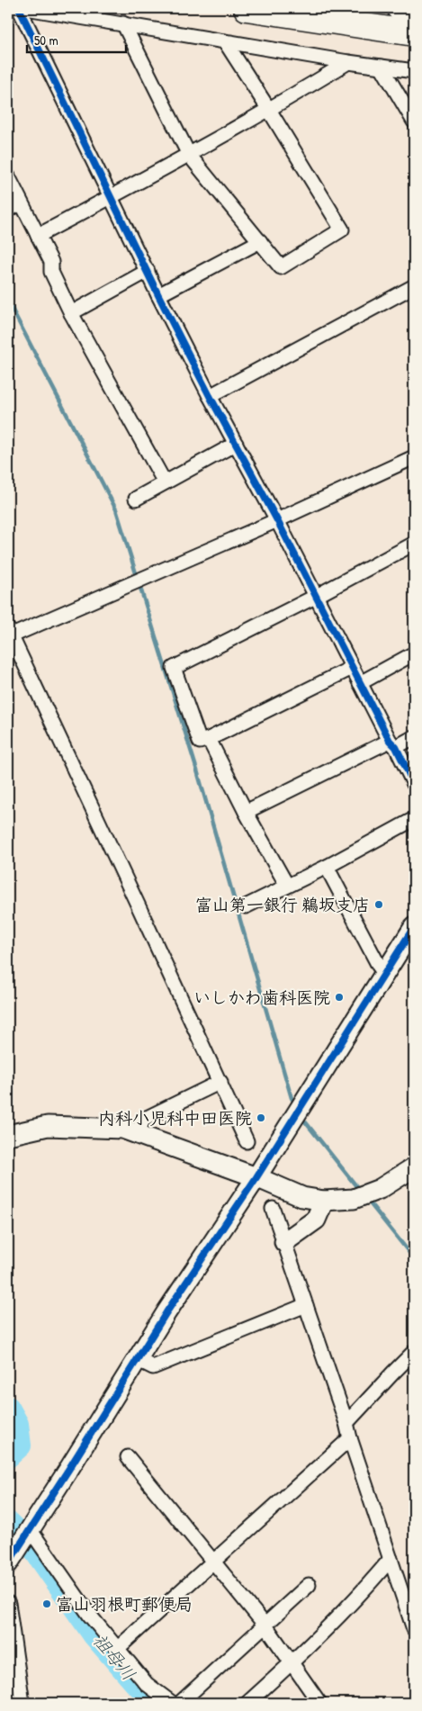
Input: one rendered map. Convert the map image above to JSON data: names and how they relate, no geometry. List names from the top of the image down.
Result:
{
  "water": ["祖母川"],
  "places": [
    "富山第一銀行 鵜坂支店",
    "いしかわ歯科医院",
    "内科小児科中田医院",
    "富山羽根町郵便局"
  ],
  "scale_bar": "50 m"
}
